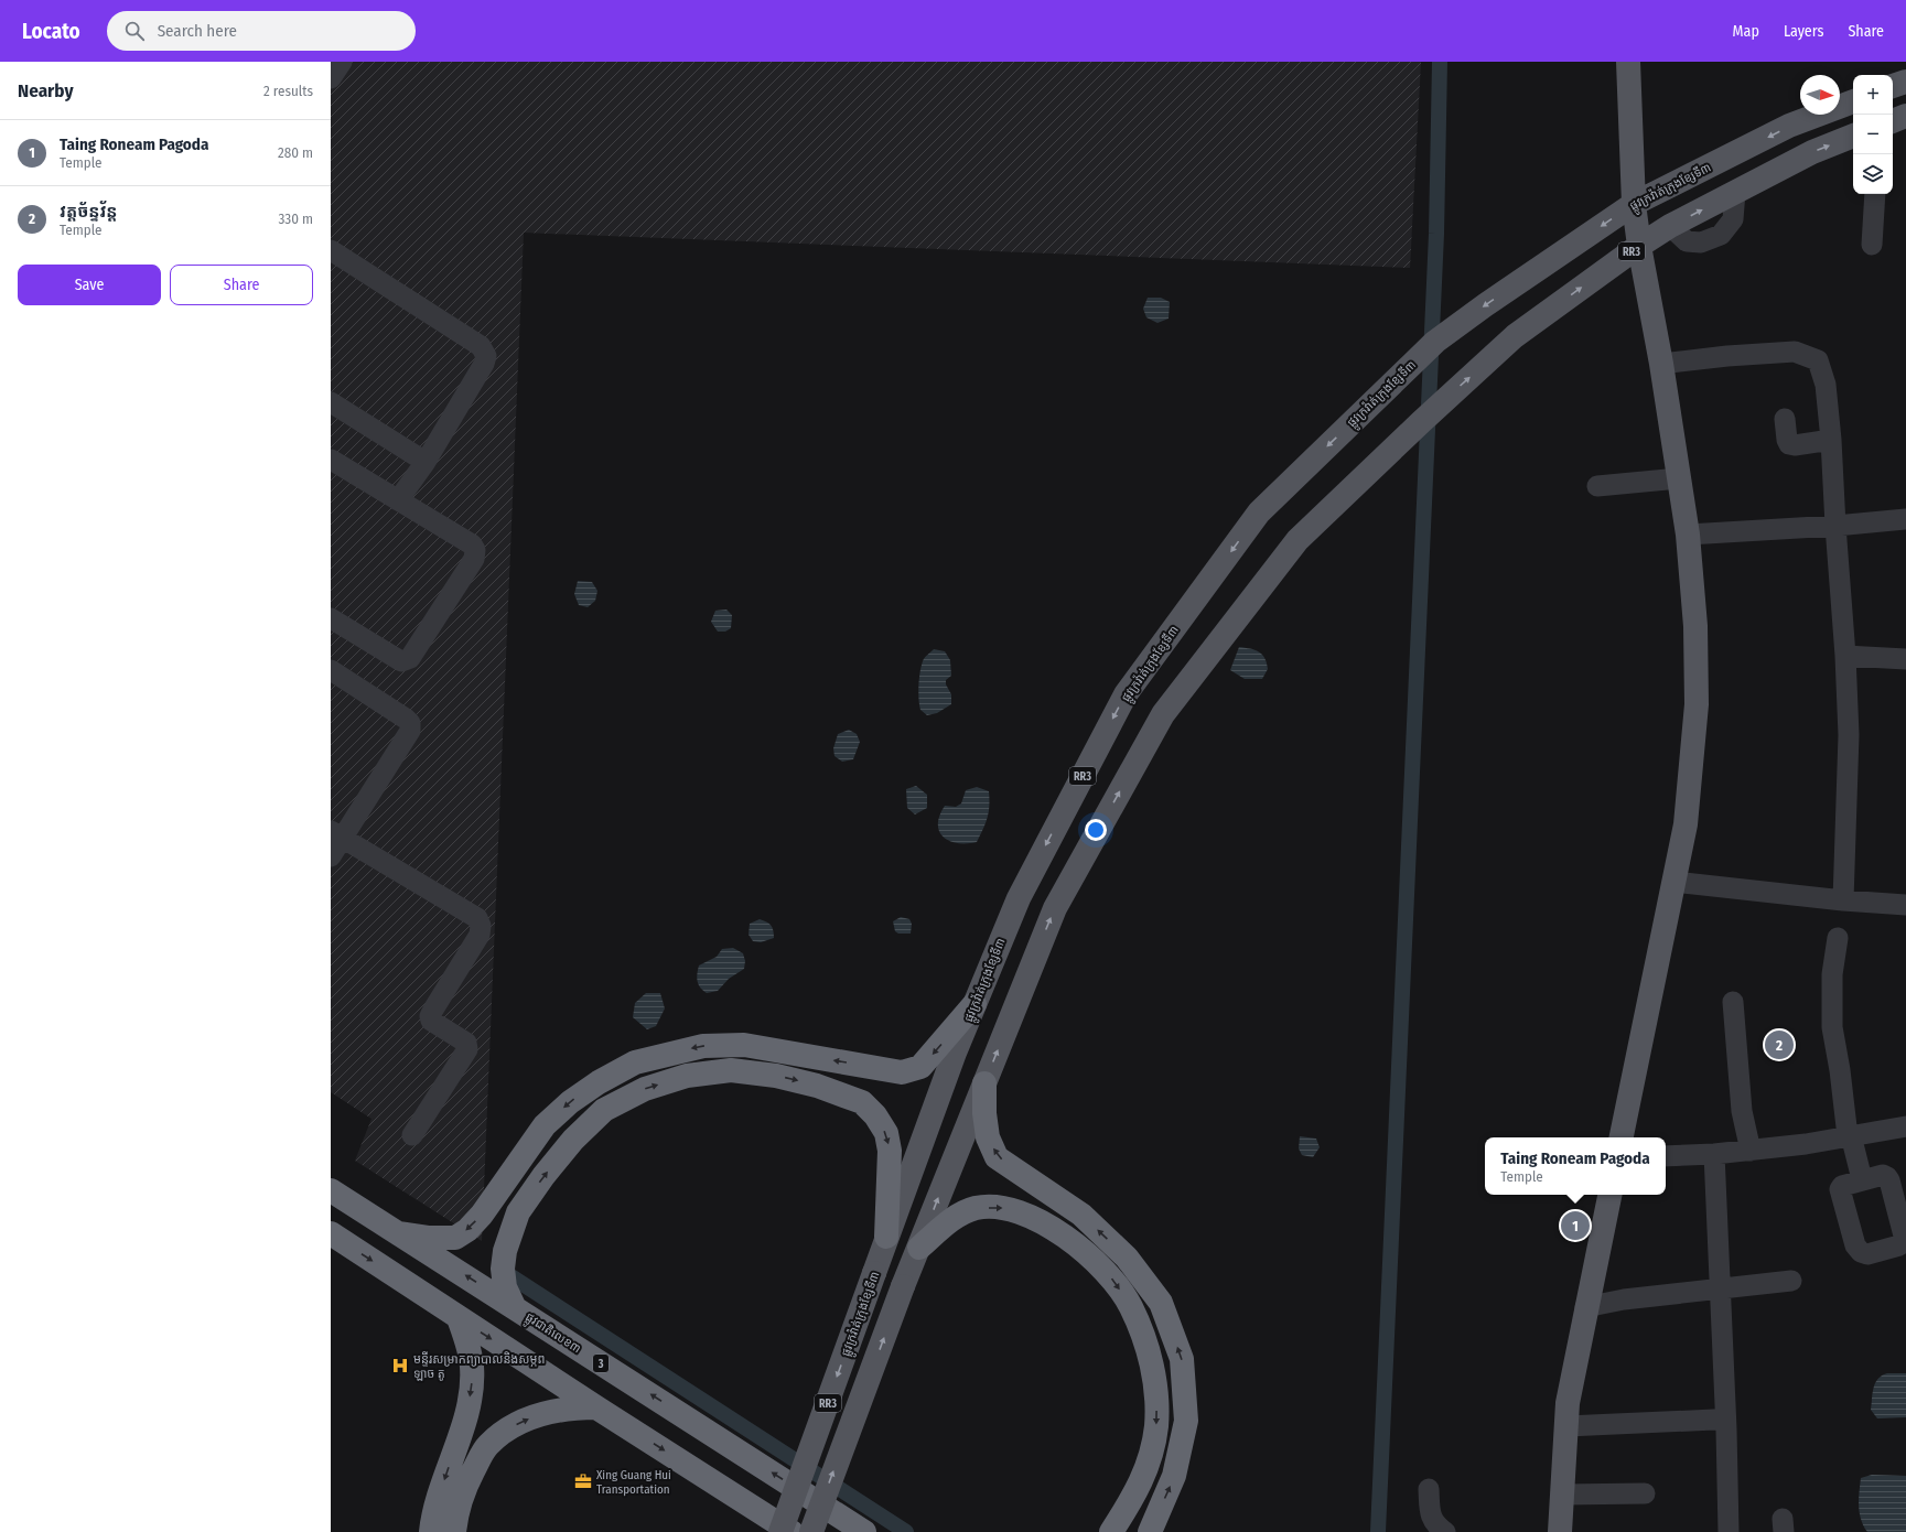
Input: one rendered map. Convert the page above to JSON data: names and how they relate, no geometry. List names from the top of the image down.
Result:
{
  "streets": {
    "highway": ["ផ្លូវជាតិលេខ៣", "3"],
    "main road": ["ផ្លូវក្រវ៉ាត់ក្រុងខ្សែទី៣", "RR3"]
  },
  "places": {
    "hospital": ["មន្ទីរសម្រាកព្យាបាលនិងសម្ភព ឡាច តូ"],
    "office": ["Xing Guang Hui Transportation"]
  },
  "north": "right",
  "page": {
    "header": "Locato",
    "search": "Search here",
    "nav": ["Map", "Layers", "Share"],
    "heading": ["Nearby", "2 results"],
    "map_buttons": ["+", "−"],
    "list": [
      {
        "mark": "1",
        "name": "Taing Roneam Pagoda",
        "note": "Temple",
        "value": "280 m"
      },
      {
        "mark": "2",
        "name": "វត្តច័ន្ទវ័ន្ត",
        "note": "Temple",
        "value": "330 m"
      }
    ],
    "buttons": ["Save", "Share"],
    "pins": ["2", "1"],
    "popup": ["Taing Roneam Pagoda", "Temple"]
  }
}
